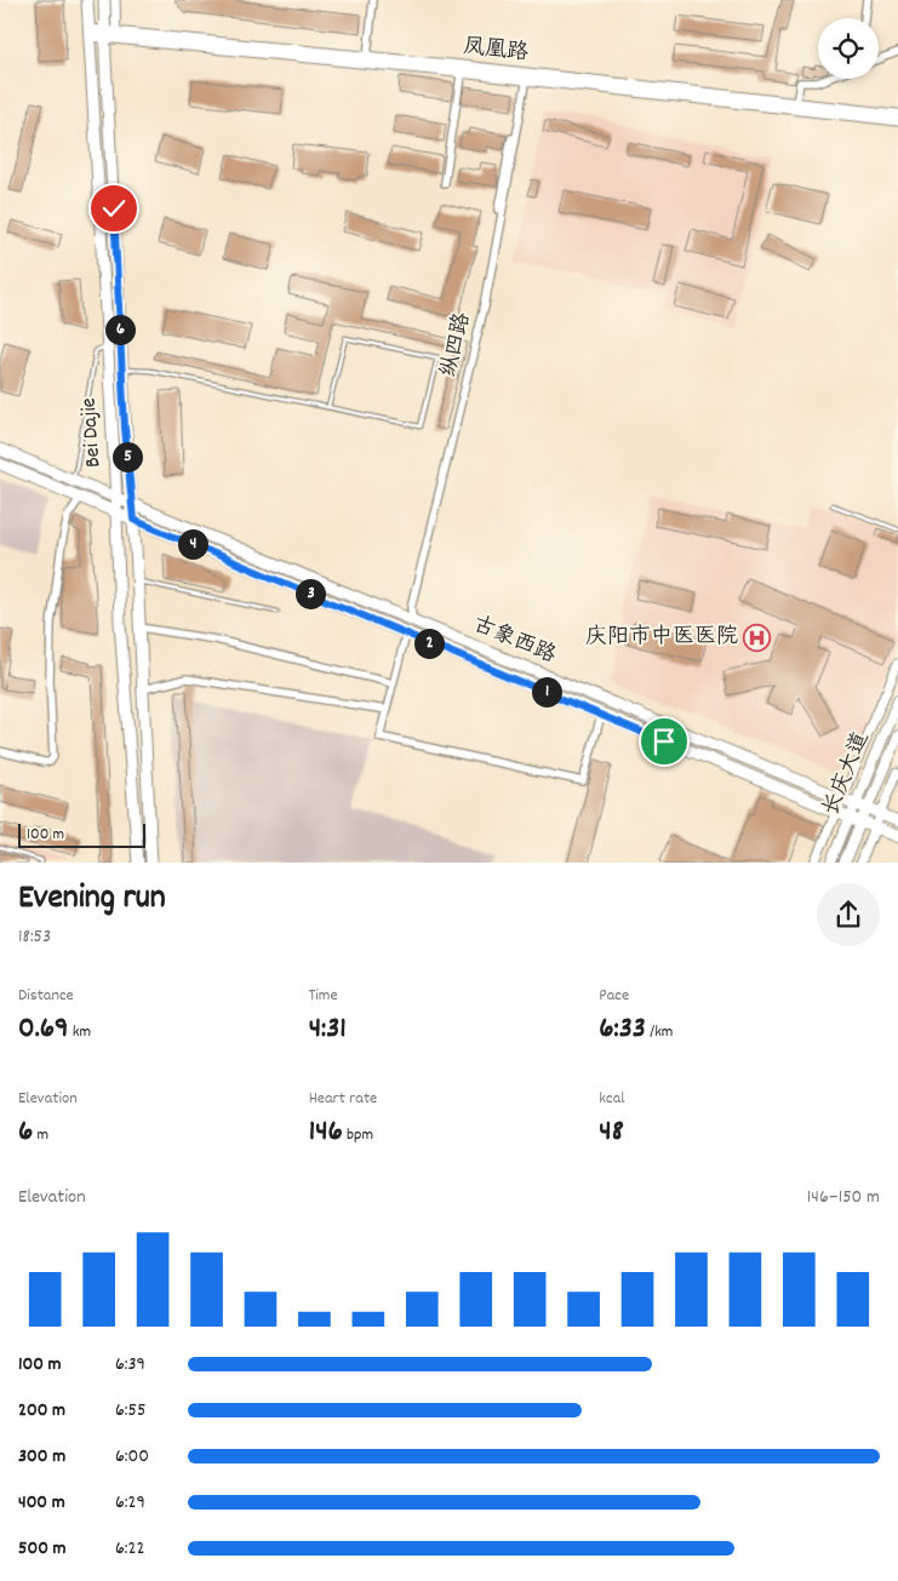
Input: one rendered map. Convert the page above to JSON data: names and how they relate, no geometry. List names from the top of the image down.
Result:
{
  "streets": {
    "main road": ["Bei Dajie", "古象西路", "长庆大道"],
    "street": ["凤凰路", "纵四路"]
  },
  "crossings": [
    ["凤凰路", "纵四路"],
    ["凤凰路", "Bei Dajie"],
    ["纵四路", "古象西路"],
    ["Bei Dajie", "古象西路"],
    ["古象西路", "长庆大道"]
  ],
  "places": {
    "hospital": ["庆阳市中医医院"]
  },
  "scale_bar": "100 m",
  "page": {
    "pins": [
      "6",
      "5",
      "4",
      "3",
      "2",
      "1"
    ],
    "scale": "100 m",
    "heading": ["Evening run", "18:53"],
    "stats": [
      ["Distance", "0.69 km"],
      ["Time", "4:31"],
      ["Pace", "6:33 /km"],
      ["Elevation", "6 m"],
      ["Heart rate", "146 bpm"],
      ["kcal", "48"]
    ],
    "chart": ["Elevation", "146–150 m"],
    "list": [
      {
        "name": "100 m",
        "note": "6:39"
      },
      {
        "name": "200 m",
        "note": "6:55"
      },
      {
        "name": "300 m",
        "note": "6:00"
      },
      {
        "name": "400 m",
        "note": "6:29"
      },
      {
        "name": "500 m",
        "note": "6:22"
      }
    ]
  }
}
